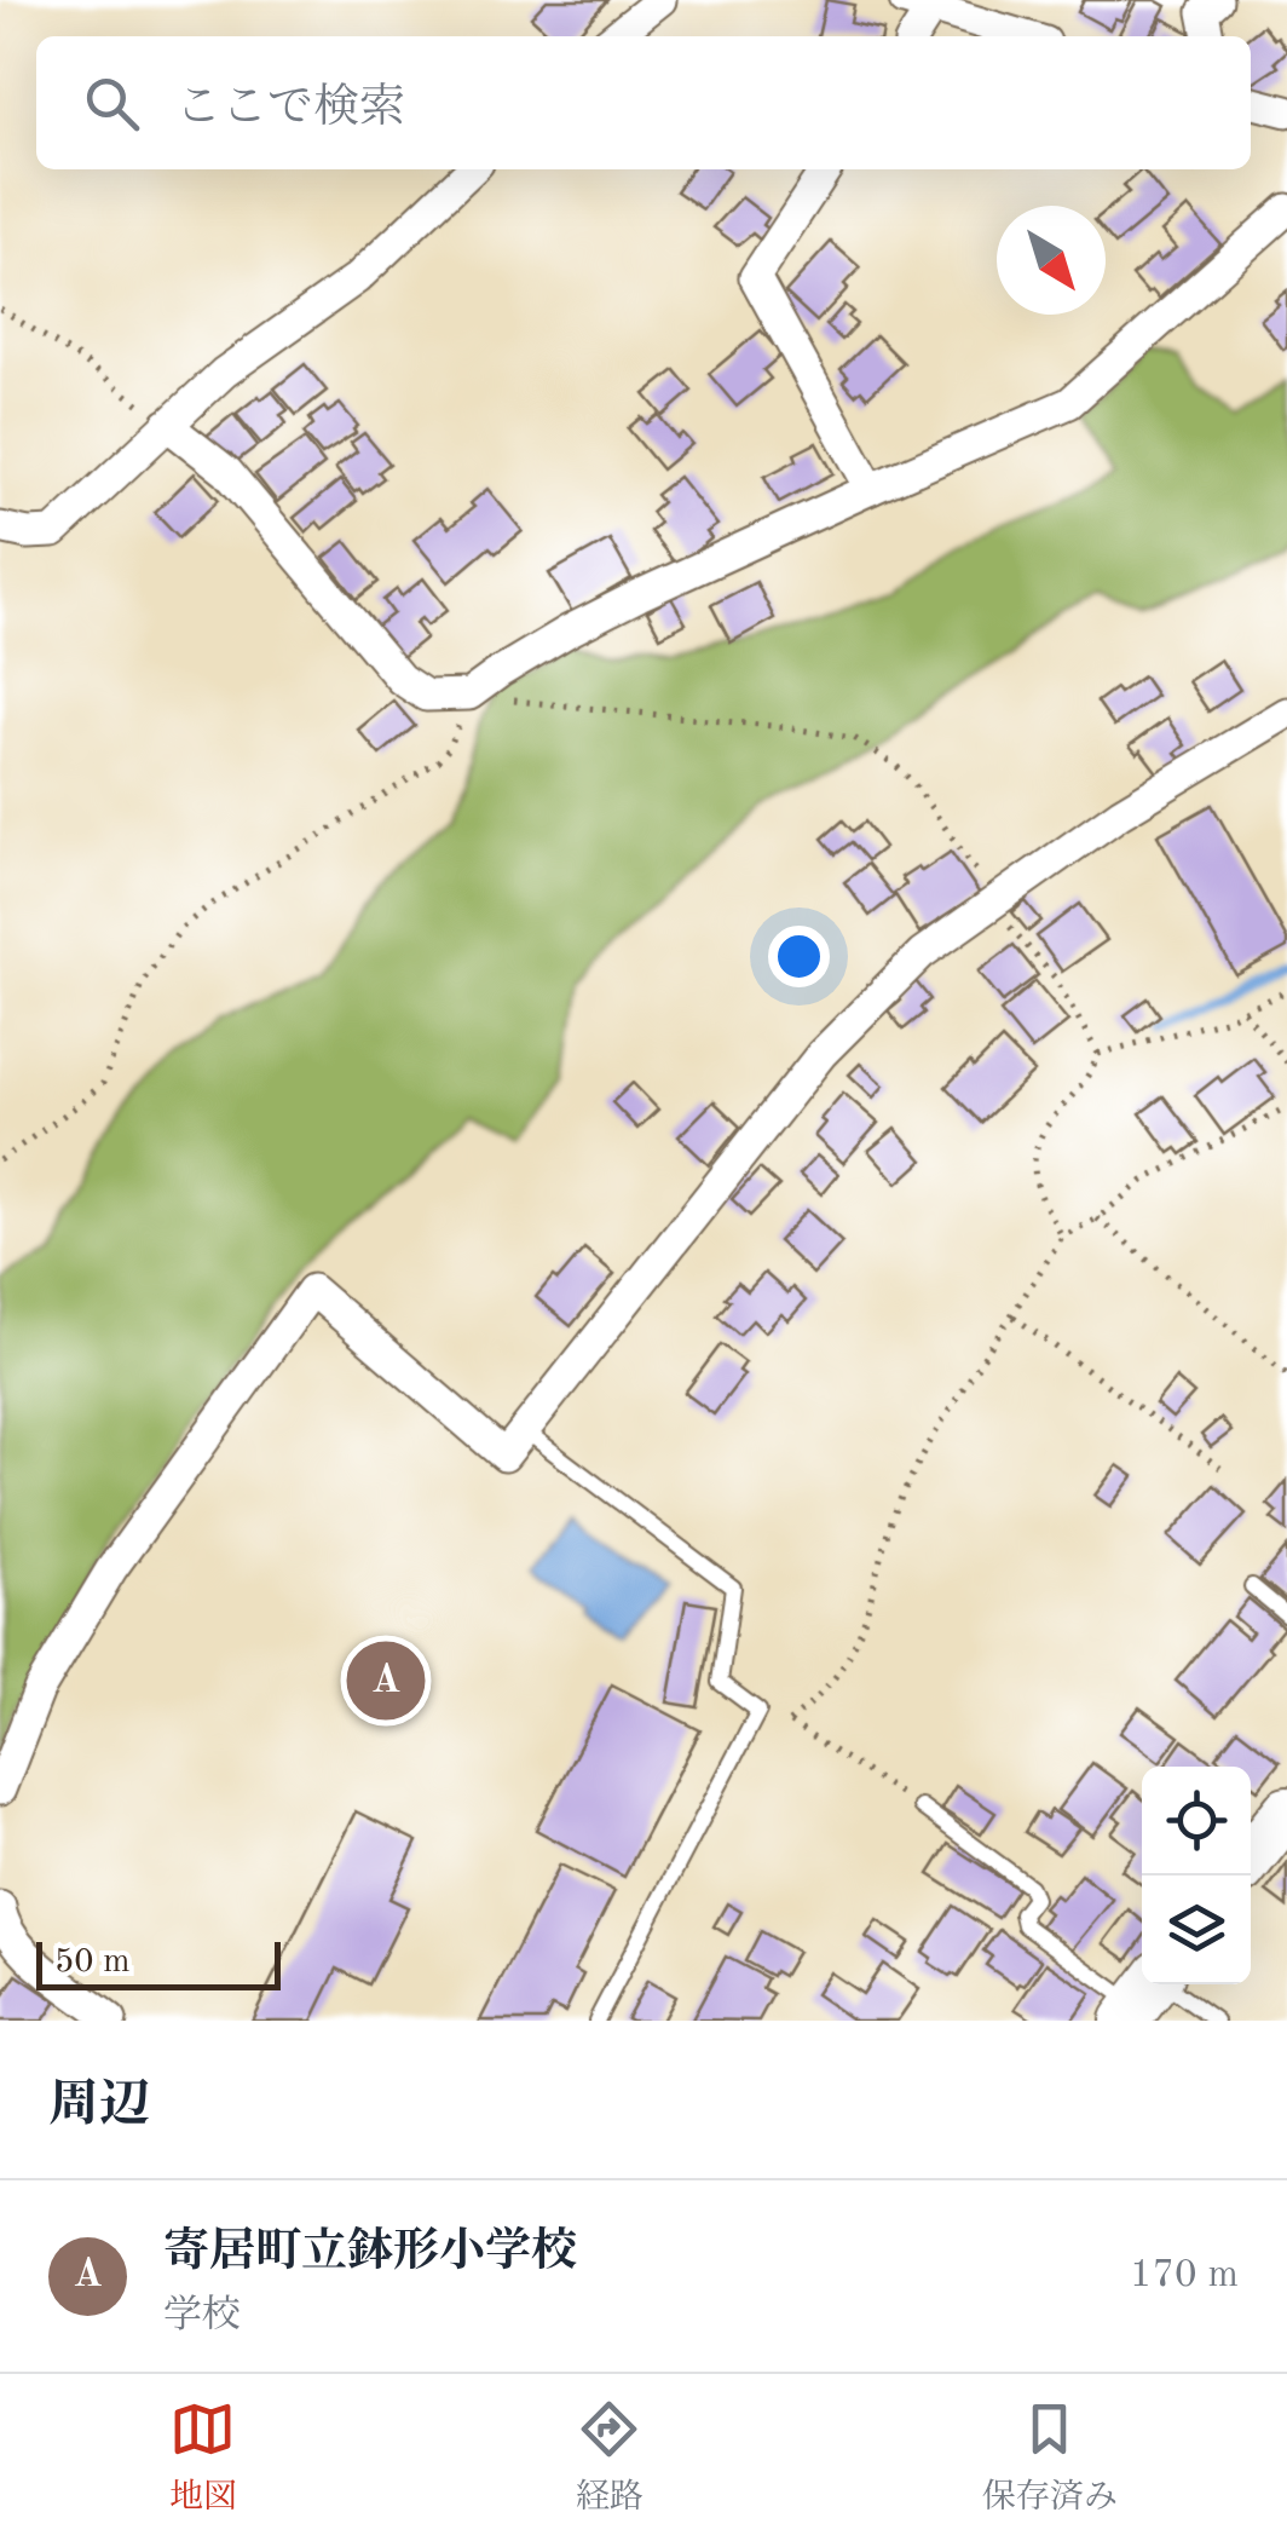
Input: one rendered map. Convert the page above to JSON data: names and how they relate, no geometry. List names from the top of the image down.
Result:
{
  "scale_bar": "50 m",
  "north": "bottom right",
  "page": {
    "search": "ここで検索",
    "pins": "A",
    "scale": "50 m",
    "heading": "周辺",
    "list": [
      {
        "mark": "A",
        "name": "寄居町立鉢形小学校",
        "note": "学校",
        "value": "170 m"
      }
    ],
    "nav": ["地図", "経路", "保存済み"]
  }
}
